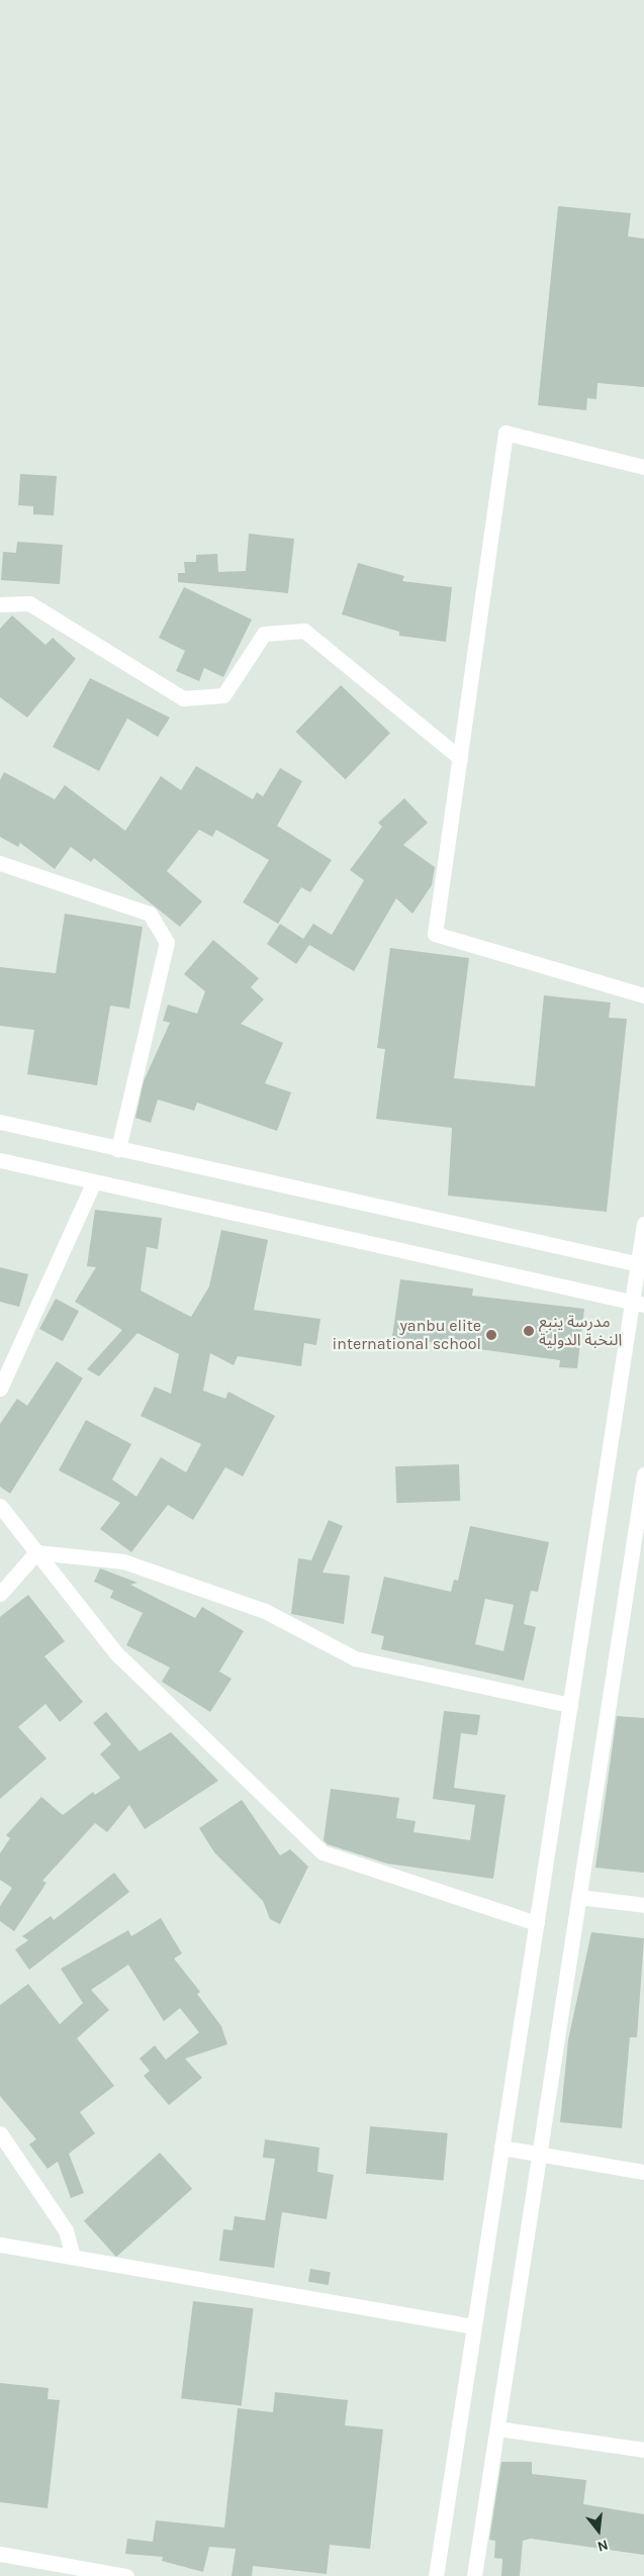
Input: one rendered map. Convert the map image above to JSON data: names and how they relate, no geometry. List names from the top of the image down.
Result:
{
  "places": ["مدرسة ينبع النخبة الدولية", "yanbu elite international school"],
  "north": "bottom"
}
